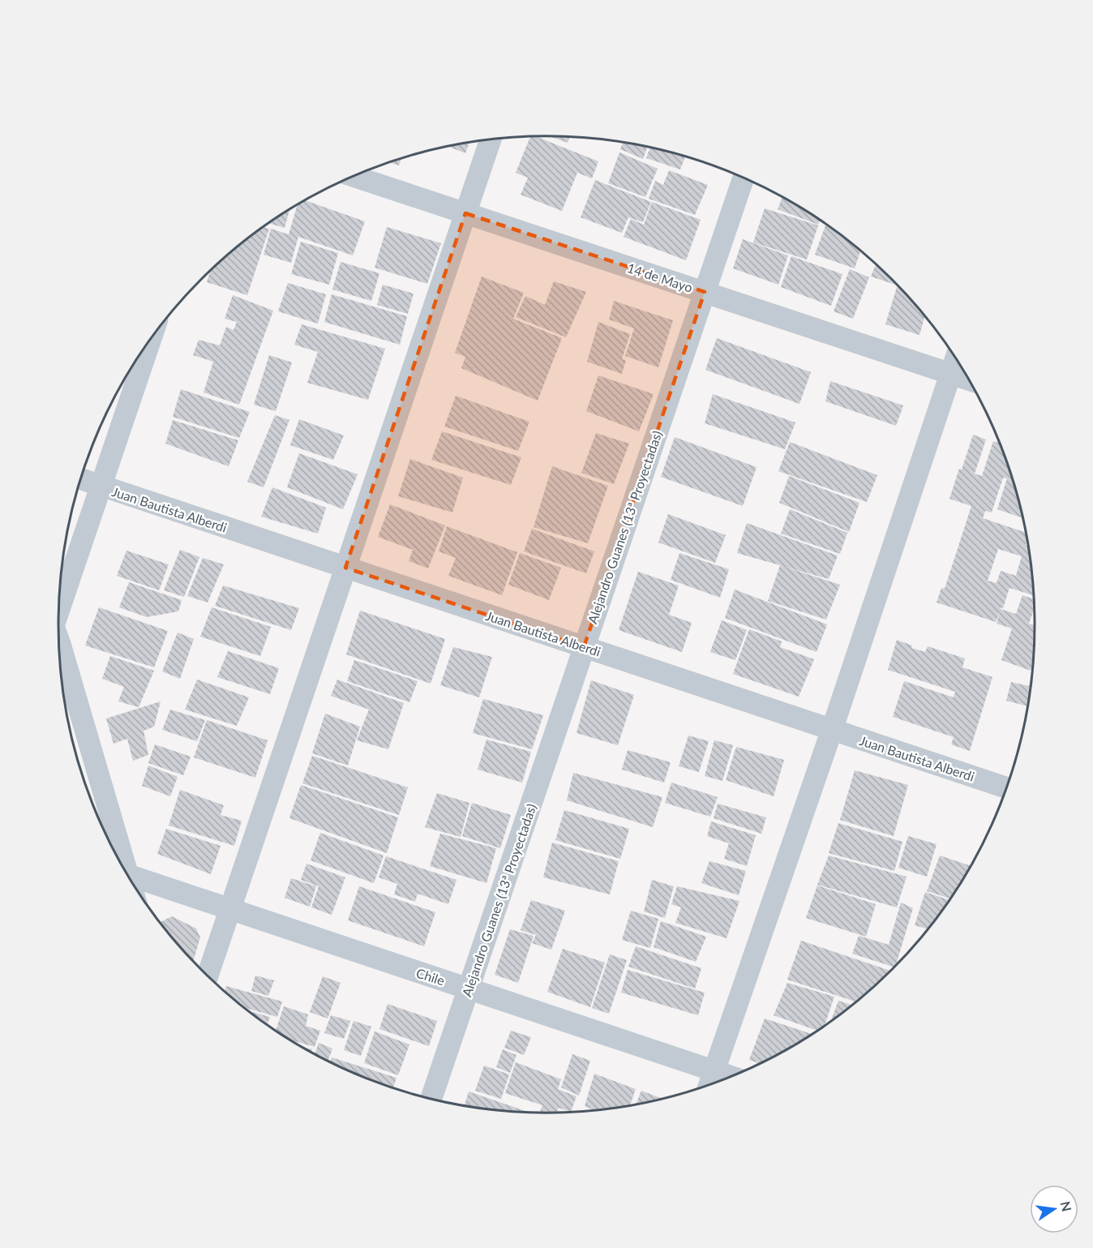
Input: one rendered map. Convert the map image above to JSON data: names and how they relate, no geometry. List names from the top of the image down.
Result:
{
  "streets": {
    "street": [
      "14 de Mayo",
      "Juan Bautista Alberdi",
      "Alejandro Guanes (13ª Proyectadas)",
      "Chile"
    ]
  },
  "crossings": [
    ["14 de Mayo", "Alejandro Guanes (13ª Proyectadas)"],
    ["Juan Bautista Alberdi", "Alejandro Guanes (13ª Proyectadas)"],
    ["Alejandro Guanes (13ª Proyectadas)", "Chile"]
  ],
  "north": "right"
}
